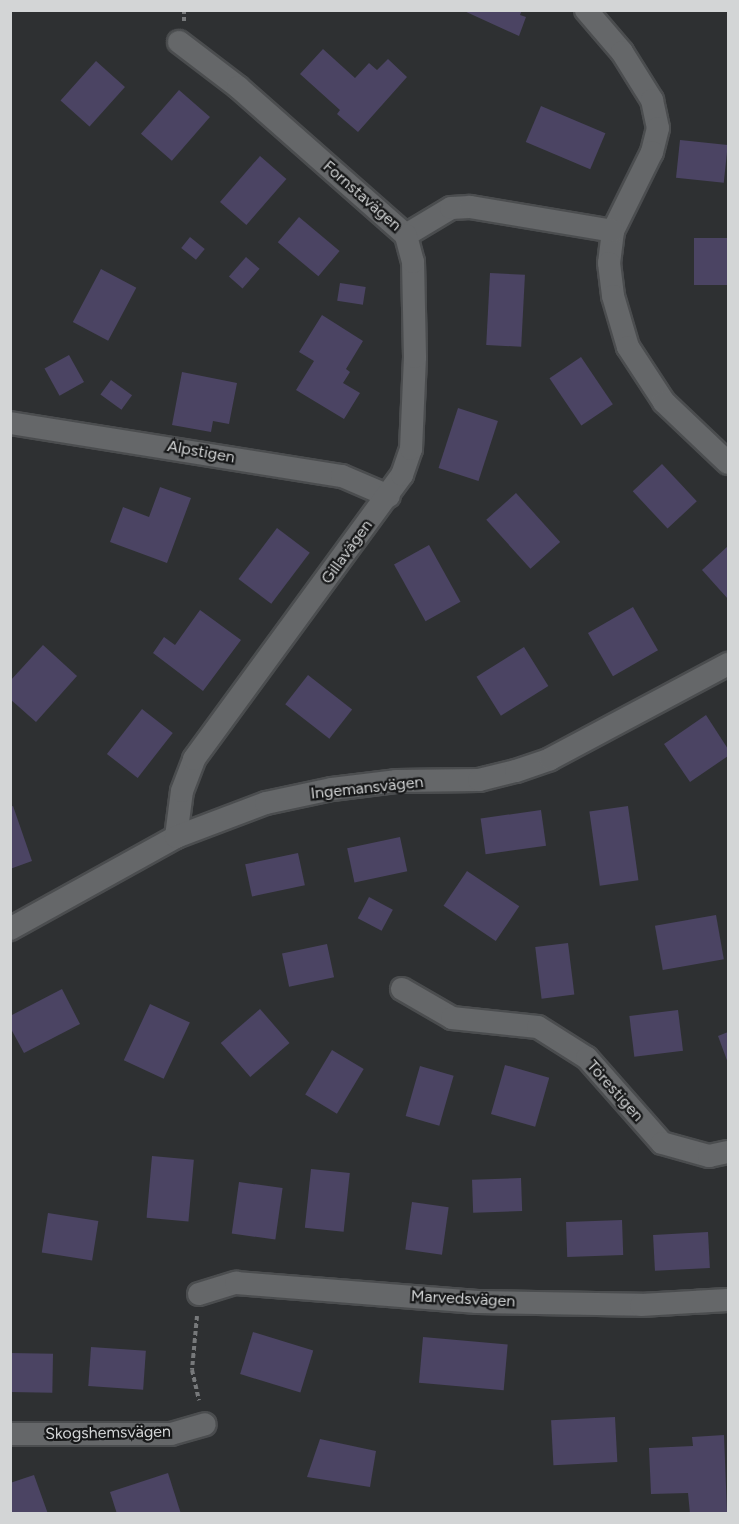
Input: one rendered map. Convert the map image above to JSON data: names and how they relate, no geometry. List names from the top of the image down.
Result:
{
  "streets": {
    "street": [
      "Fornstavägen",
      "Alpstigen",
      "Gillavägen",
      "Ingemansvägen",
      "Törestigen",
      "Marvedsvägen",
      "Skogshemsvägen"
    ]
  },
  "crossings": [
    ["Fornstavägen", "Gillavägen"],
    ["Alpstigen", "Gillavägen"],
    ["Gillavägen", "Ingemansvägen"]
  ]
}
